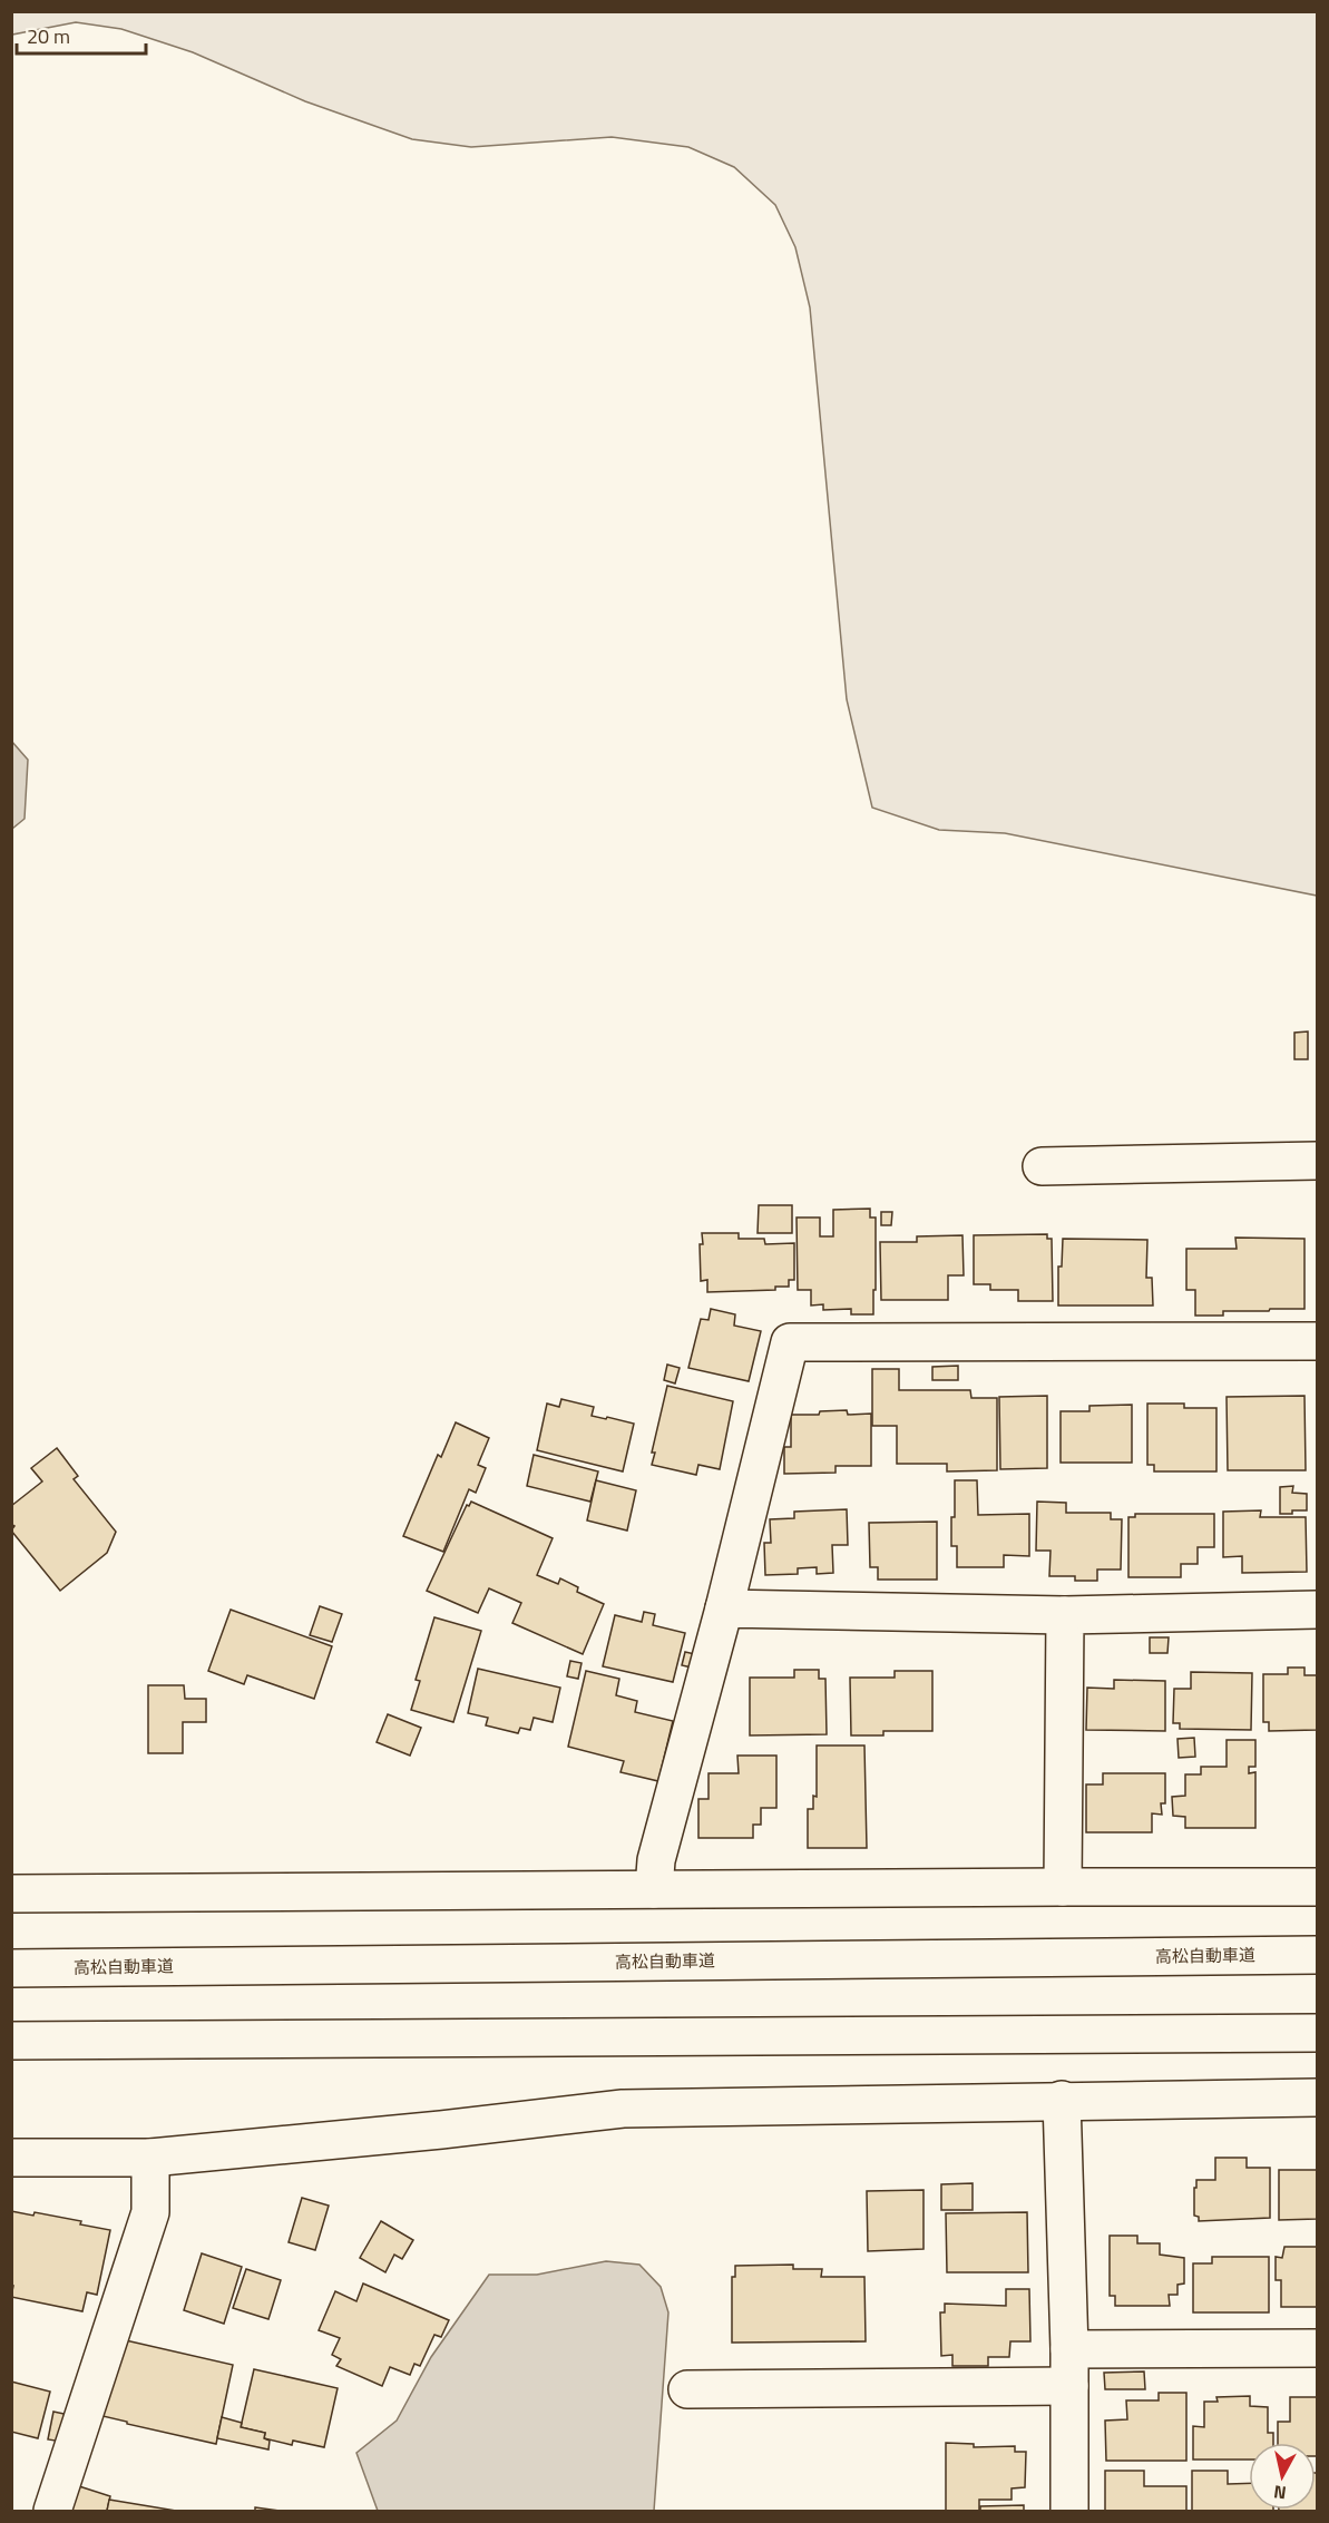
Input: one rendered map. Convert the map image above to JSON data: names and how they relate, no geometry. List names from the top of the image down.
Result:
{
  "streets": {
    "main road": ["高松自動車道"]
  },
  "scale_bar": "20 m",
  "north": "bottom"
}
